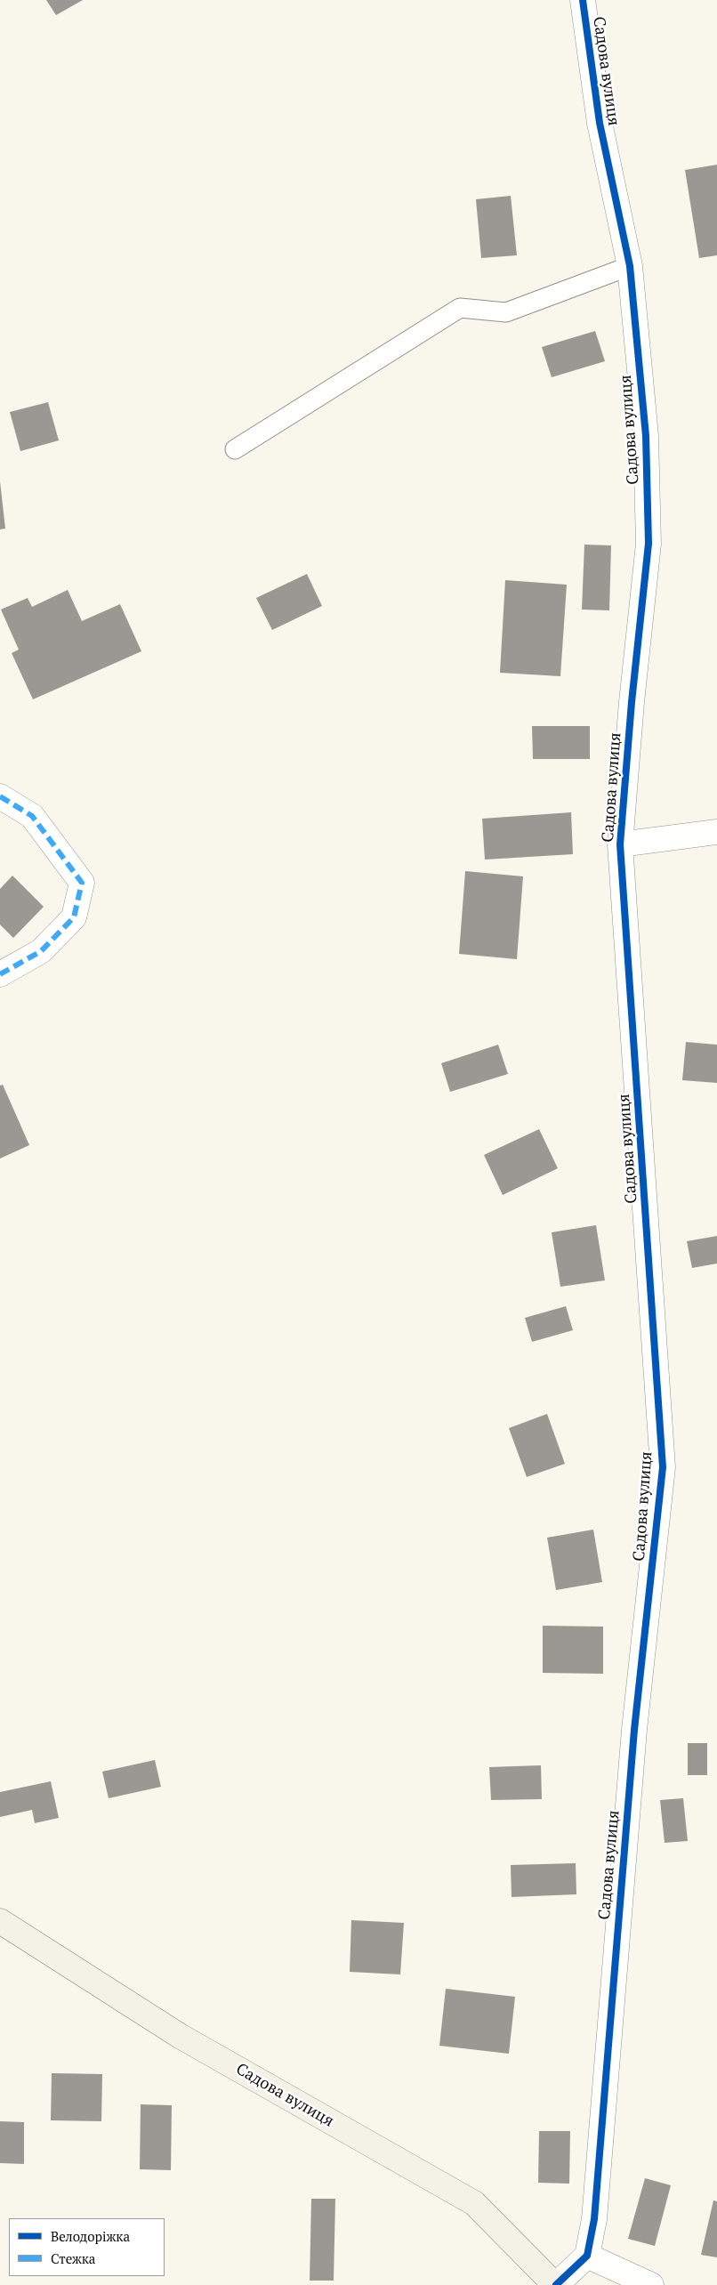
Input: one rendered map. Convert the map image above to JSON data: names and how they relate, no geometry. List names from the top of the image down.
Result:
{
  "streets": {
    "street": ["Садова вулиця"]
  },
  "legend": ["Велодоріжка", "Стежка"]
}
